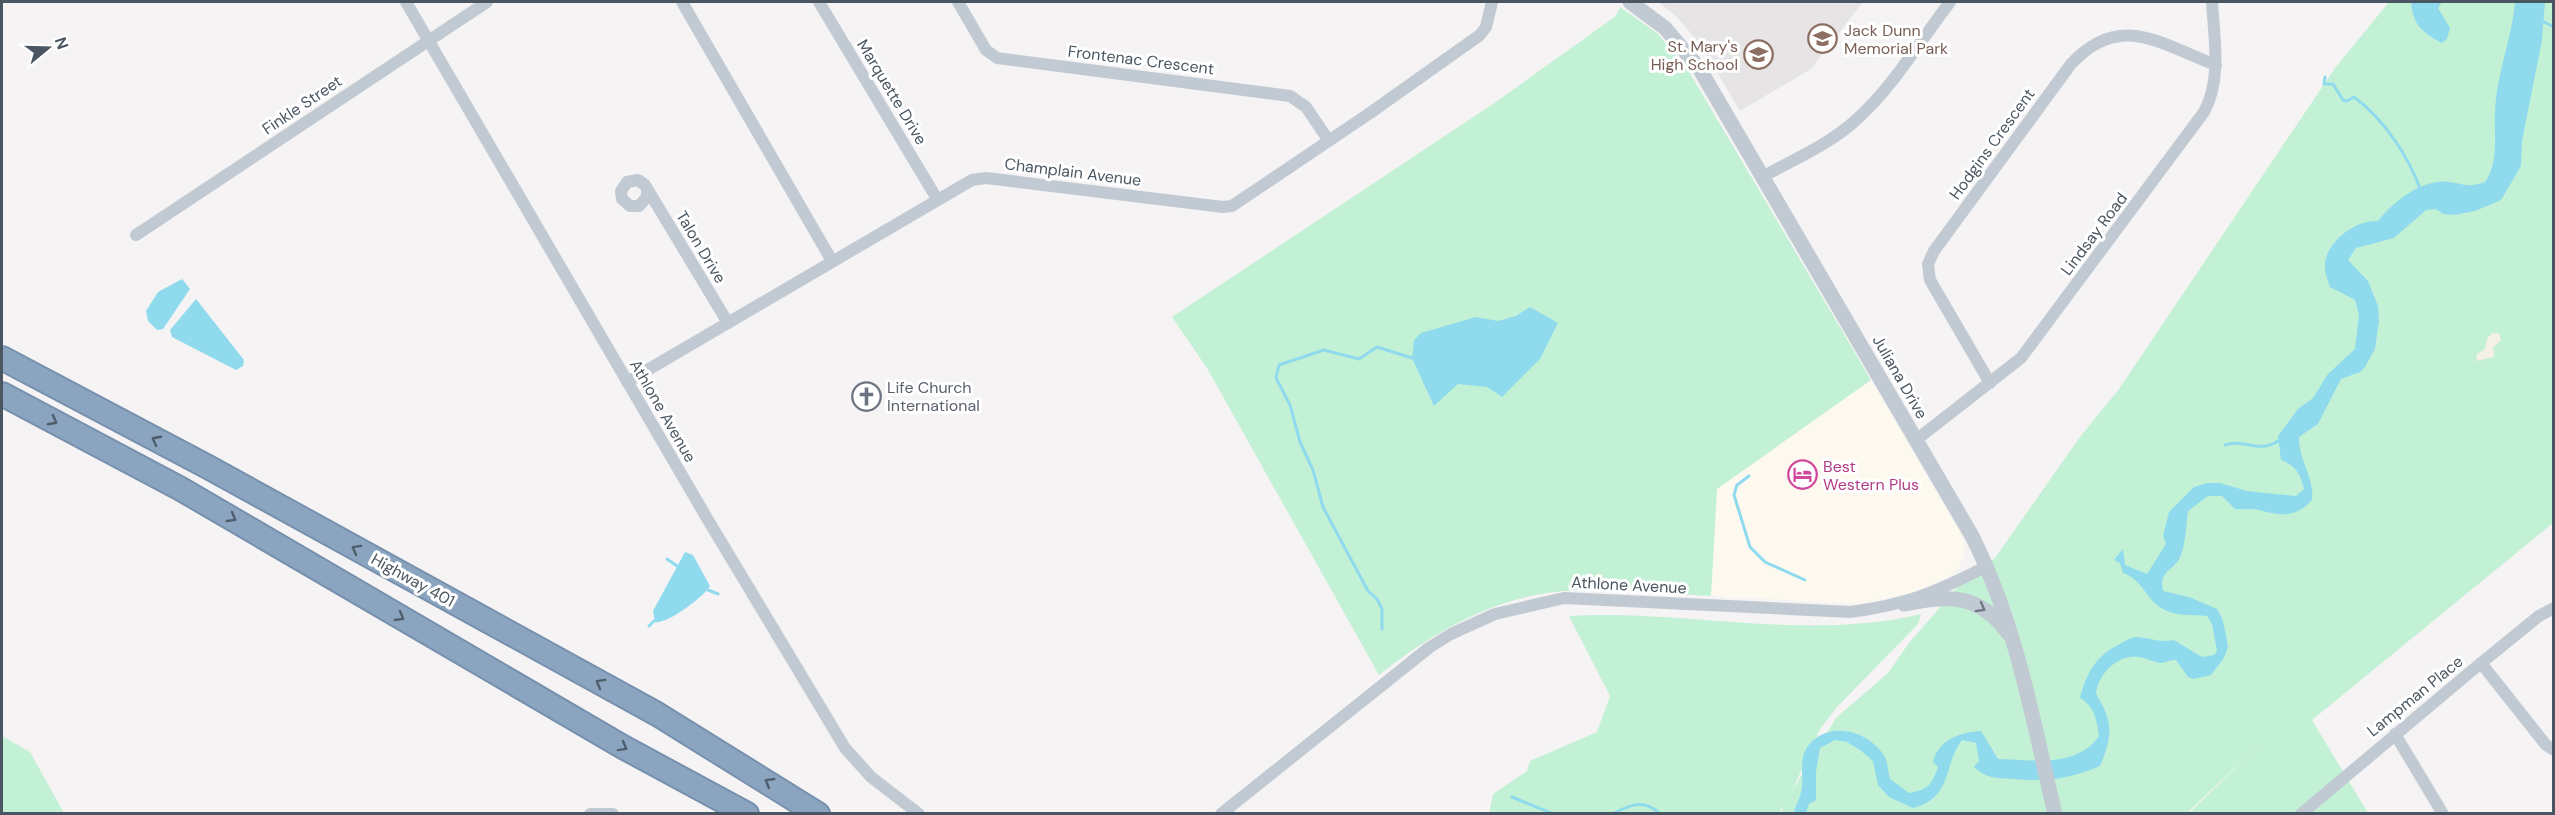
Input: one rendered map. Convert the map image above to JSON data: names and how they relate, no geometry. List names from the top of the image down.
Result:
{
  "streets": {
    "highway": ["Highway 401"],
    "street": [
      "Frontenac Crescent",
      "Marquette Drive",
      "Finkle Street",
      "Hodgins Crescent",
      "Champlain Avenue",
      "Lindsay Road",
      "Talon Drive",
      "Juliana Drive",
      "Athlone Avenue",
      "Lampman Place"
    ]
  },
  "crossings": [
    ["Frontenac Crescent", "Champlain Avenue"],
    ["Marquette Drive", "Champlain Avenue"],
    ["Finkle Street", "Athlone Avenue"],
    ["Hodgins Crescent", "Lindsay Road"],
    ["Champlain Avenue", "Talon Drive"],
    ["Champlain Avenue", "Athlone Avenue"],
    ["Lindsay Road", "Juliana Drive"],
    ["Juliana Drive", "Athlone Avenue"]
  ],
  "places": {
    "school or university": ["Jack Dunn Memorial Park", "St. Mary's High School"],
    "church": ["Life Church International"],
    "hotel": ["Best Western Plus"]
  },
  "north": "right"
}
